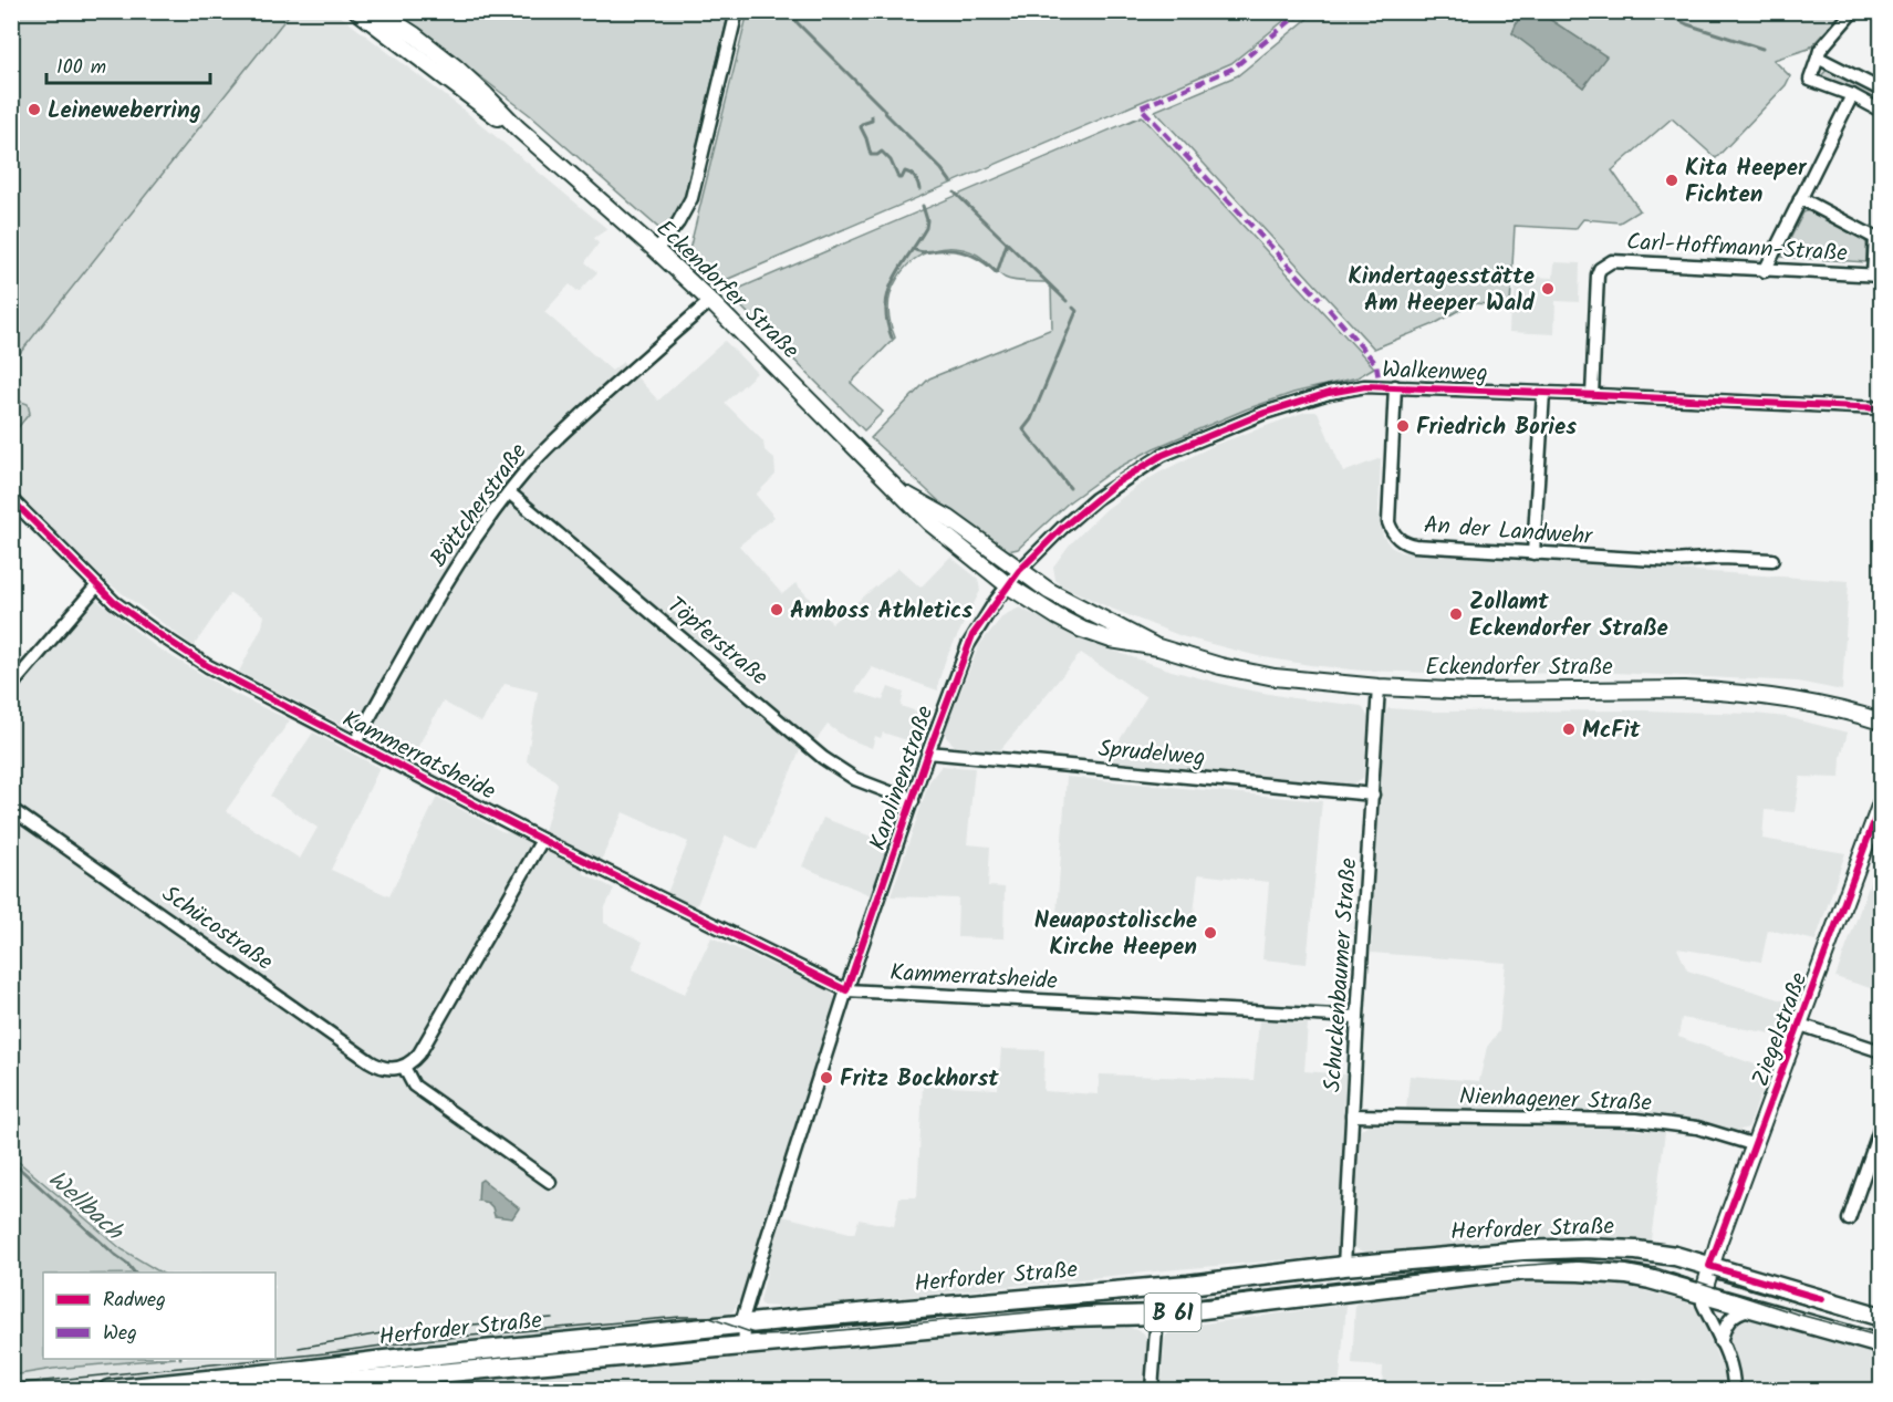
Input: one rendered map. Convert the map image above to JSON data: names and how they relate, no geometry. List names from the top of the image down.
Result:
{
  "streets": {
    "main road": ["Herforder Straße", "B 61"],
    "street": [
      "Carl-Hoffmann-Straße",
      "Eckendorfer Straße",
      "Walkenweg",
      "Böttcherstraße",
      "An der Landwehr",
      "Töpferstraße",
      "Sprudelweg",
      "Kammerratsheide",
      "Karolinenstraße",
      "Schücostraße",
      "Schuckenbaumer Straße",
      "Ziegelstraße",
      "Nienhagener Straße"
    ]
  },
  "crossings": [
    ["Carl-Hoffmann-Straße", "Walkenweg"],
    ["Eckendorfer Straße", "Walkenweg"],
    ["Eckendorfer Straße", "Böttcherstraße"],
    ["Eckendorfer Straße", "Karolinenstraße"],
    ["Eckendorfer Straße", "Schuckenbaumer Straße"],
    ["Walkenweg", "An der Landwehr"],
    ["Walkenweg", "Karolinenstraße"],
    ["Böttcherstraße", "Töpferstraße"],
    ["Böttcherstraße", "Kammerratsheide"],
    ["Töpferstraße", "Karolinenstraße"],
    ["Sprudelweg", "Karolinenstraße"],
    ["Sprudelweg", "Schuckenbaumer Straße"],
    ["Kammerratsheide", "Karolinenstraße"],
    ["Kammerratsheide", "Schuckenbaumer Straße"],
    ["Karolinenstraße", "Herforder Straße"],
    ["Schuckenbaumer Straße", "Nienhagener Straße"],
    ["Schuckenbaumer Straße", "Herforder Straße"],
    ["Ziegelstraße", "Nienhagener Straße"],
    ["Ziegelstraße", "Herforder Straße"]
  ],
  "water": ["Wellbach"],
  "places": [
    "Leineweberring",
    "Kita Heeper Fichten",
    "Kindertagesstätte Am Heeper Wald",
    "Friedrich Bories",
    "Amboss Athletics",
    "Zollamt Eckendorfer Straße",
    "McFit",
    "Neuapostolische Kirche Heepen",
    "Fritz Bockhorst"
  ],
  "legend": ["Radweg", "Weg"],
  "scale_bar": "100 m"
}
